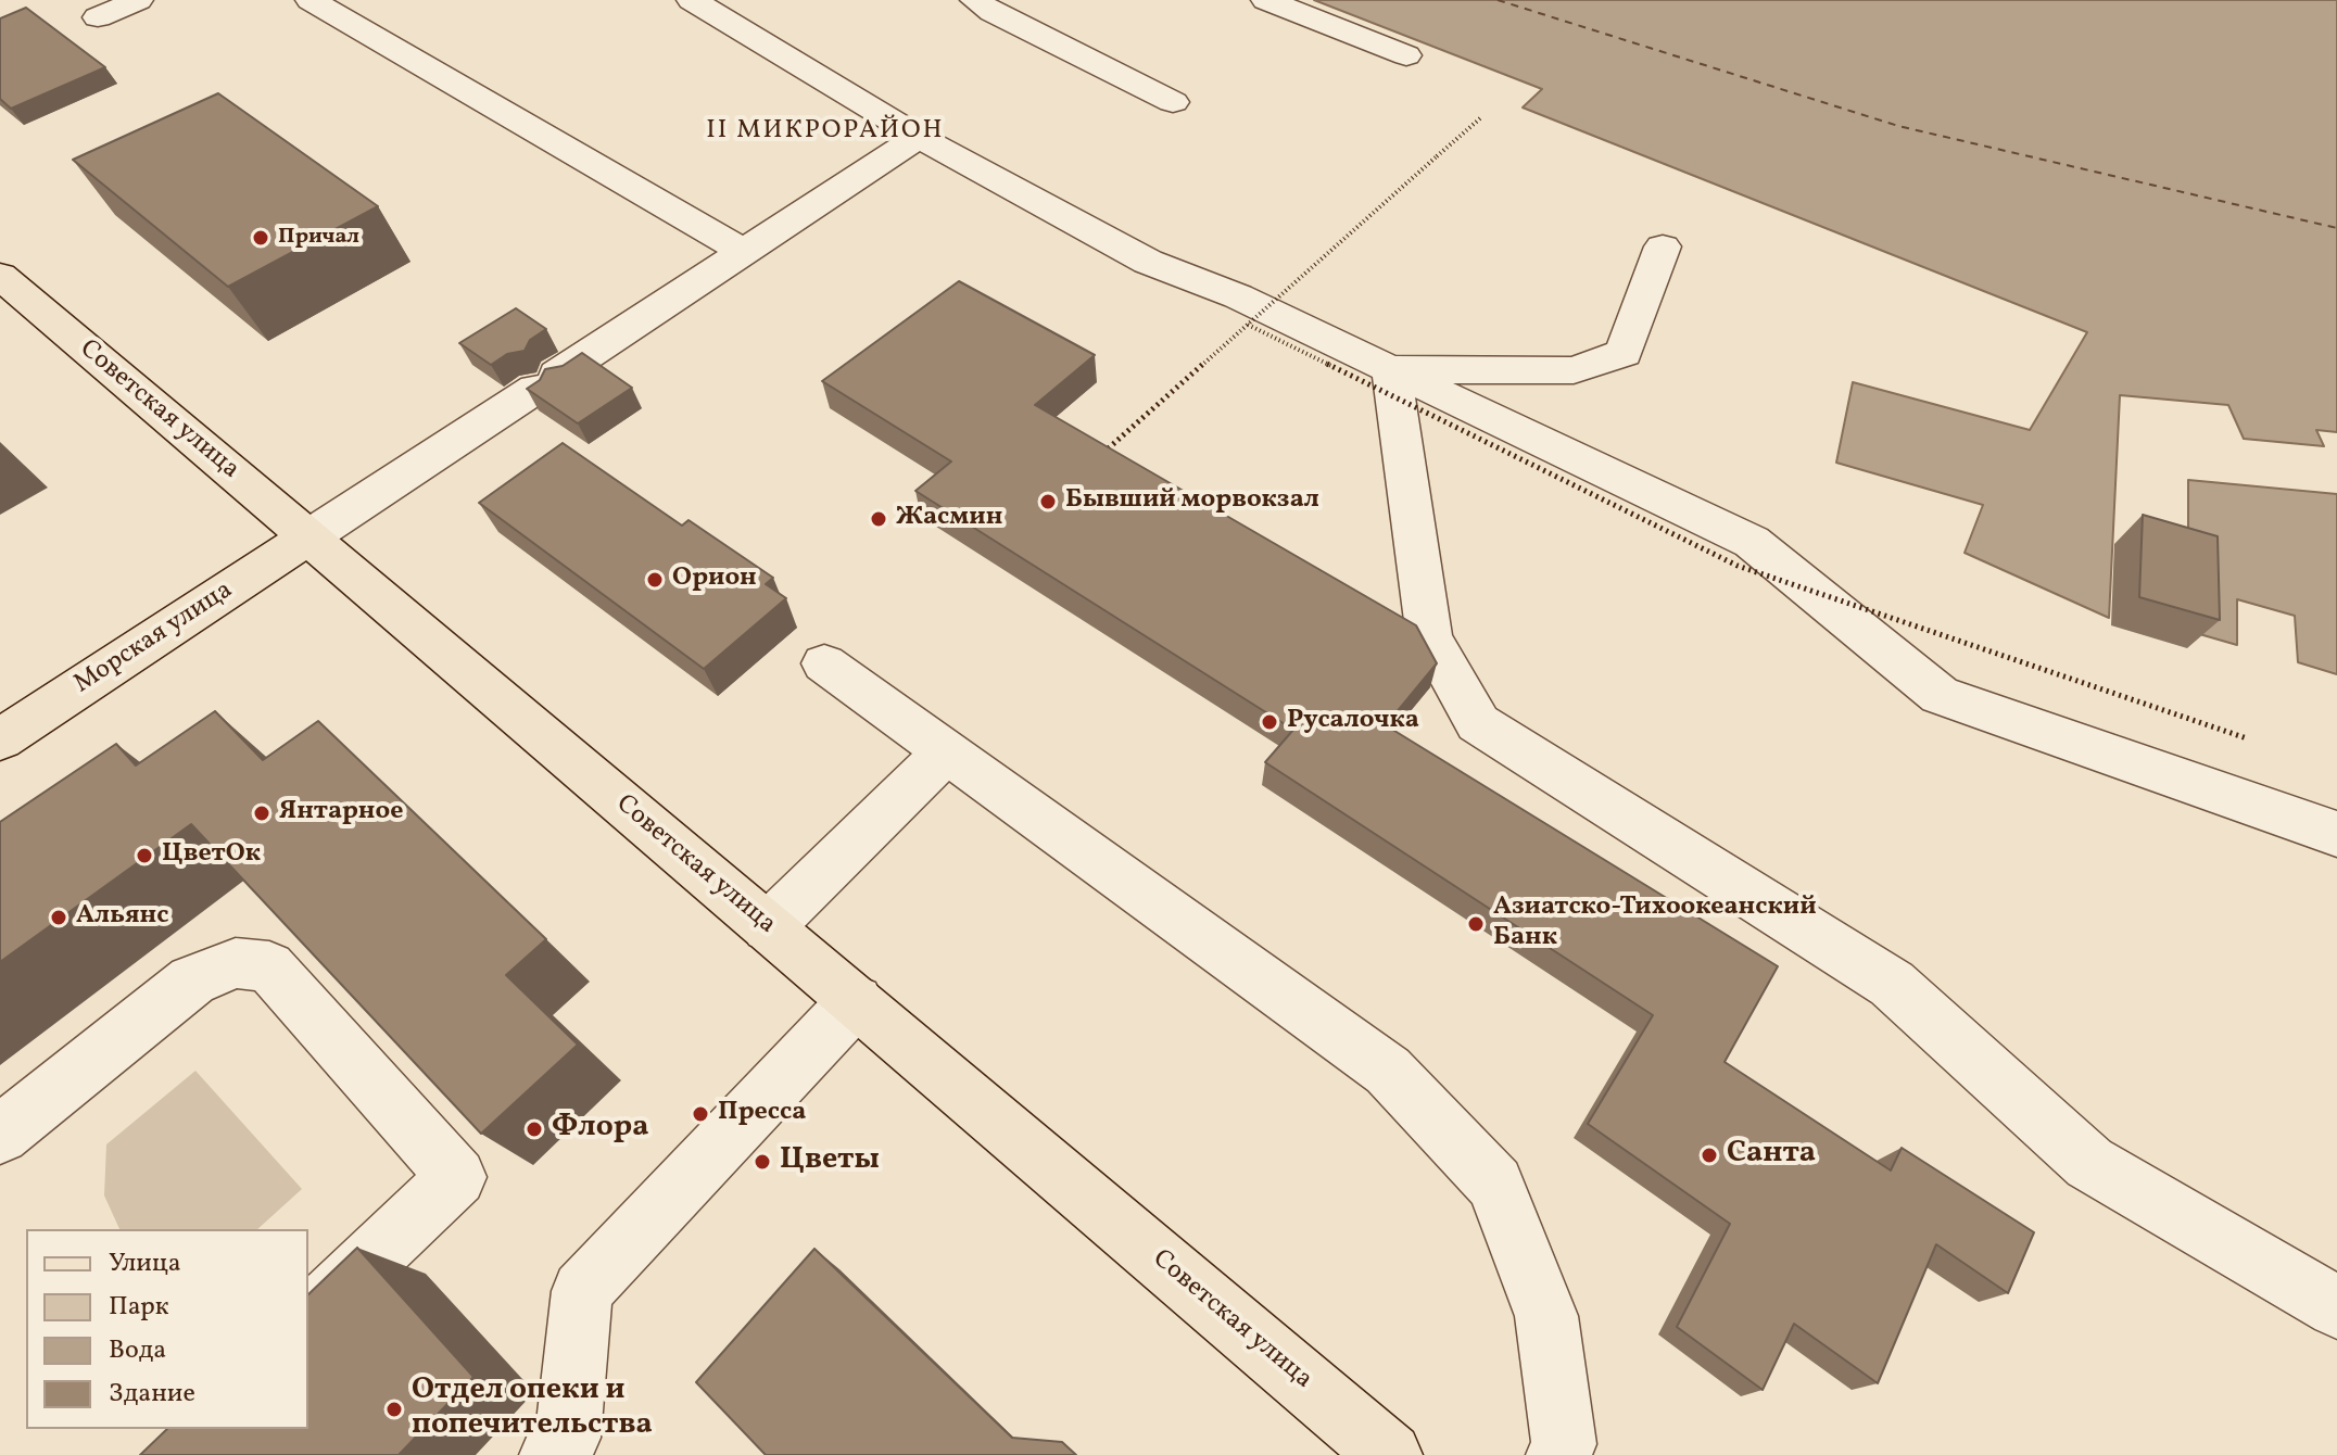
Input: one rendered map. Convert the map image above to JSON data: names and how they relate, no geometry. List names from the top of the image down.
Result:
{
  "streets": {
    "main road": ["Советская улица", "Морская улица"]
  },
  "crossings": [
    ["Советская улица", "Морская улица"]
  ],
  "districts": ["II МИКРОРАЙОН"],
  "places": [
    "Причал",
    "Бывший морвокзал",
    "Жасмин",
    "Орион",
    "Русалочка",
    "Янтарное",
    "ЦветОк",
    "Альянс",
    "Азиатско-Тихоокеанский Банк",
    "Пресса",
    "Флора",
    "Санта",
    "Цветы",
    "Отдел опеки и попечительства"
  ],
  "legend": [
    "Улица",
    "Парк",
    "Вода",
    "Здание"
  ]
}
